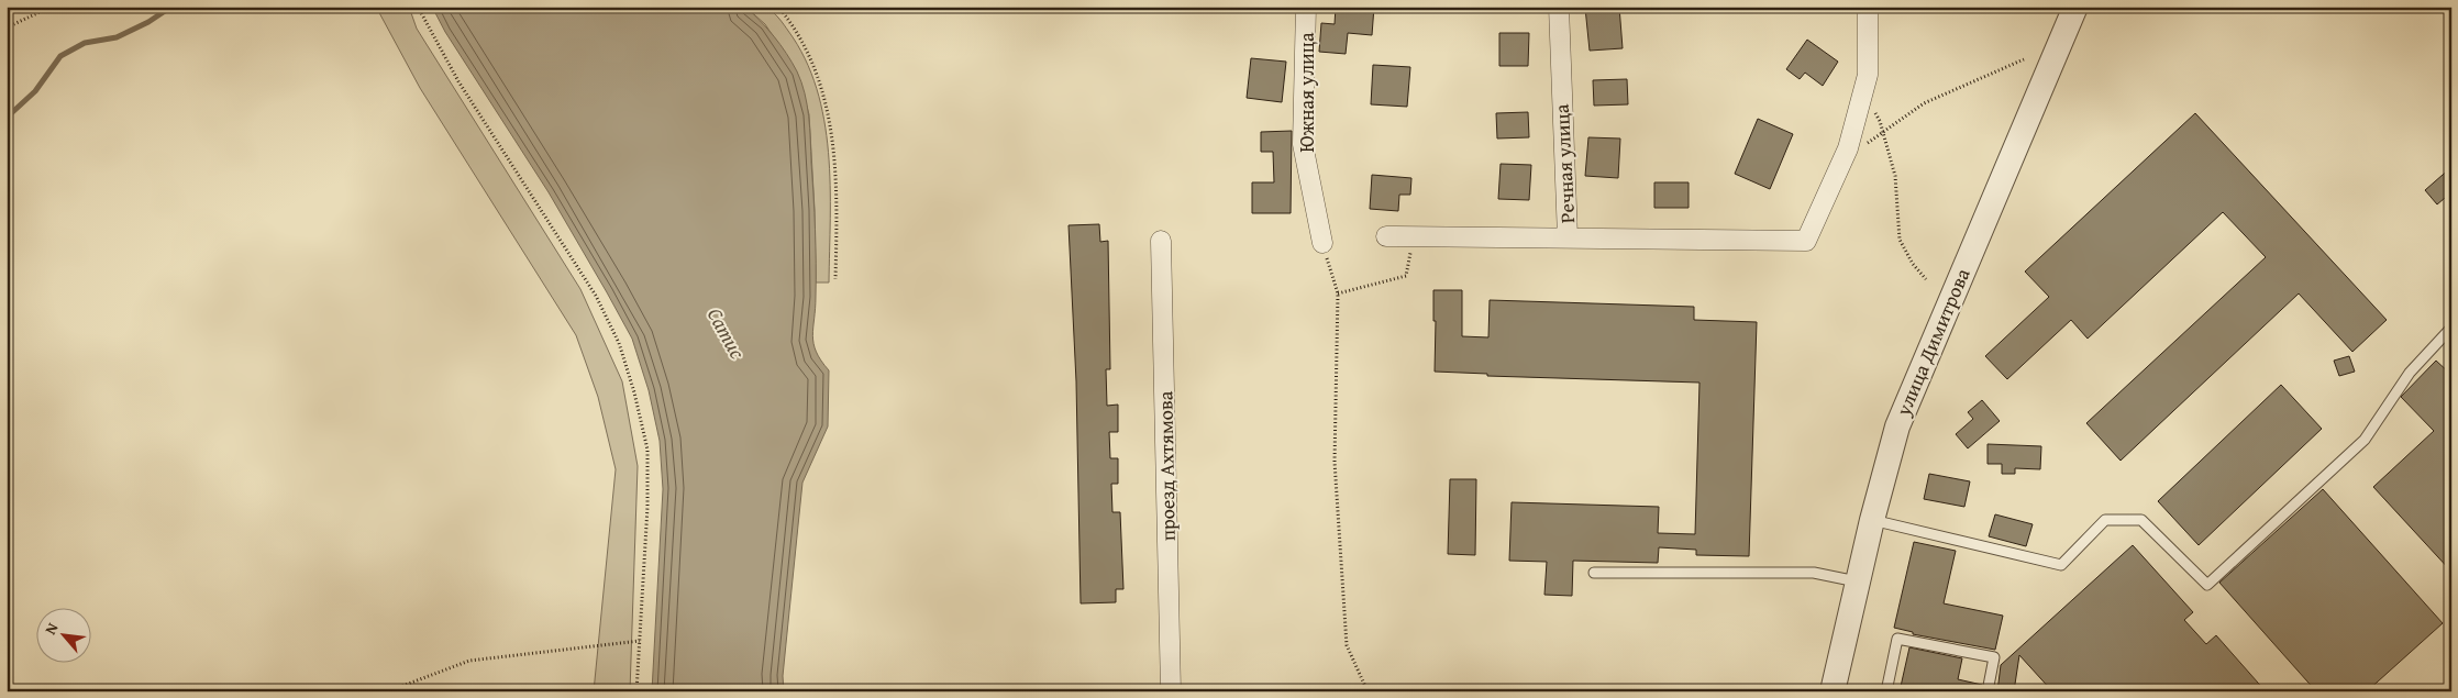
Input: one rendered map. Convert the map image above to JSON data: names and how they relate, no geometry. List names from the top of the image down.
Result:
{
  "streets": {
    "street": [
      "Южная улица",
      "Речная улица",
      "улица Димитрова",
      "проезд Ахтямова"
    ]
  },
  "water": ["Сатис"],
  "north": "top left"
}
